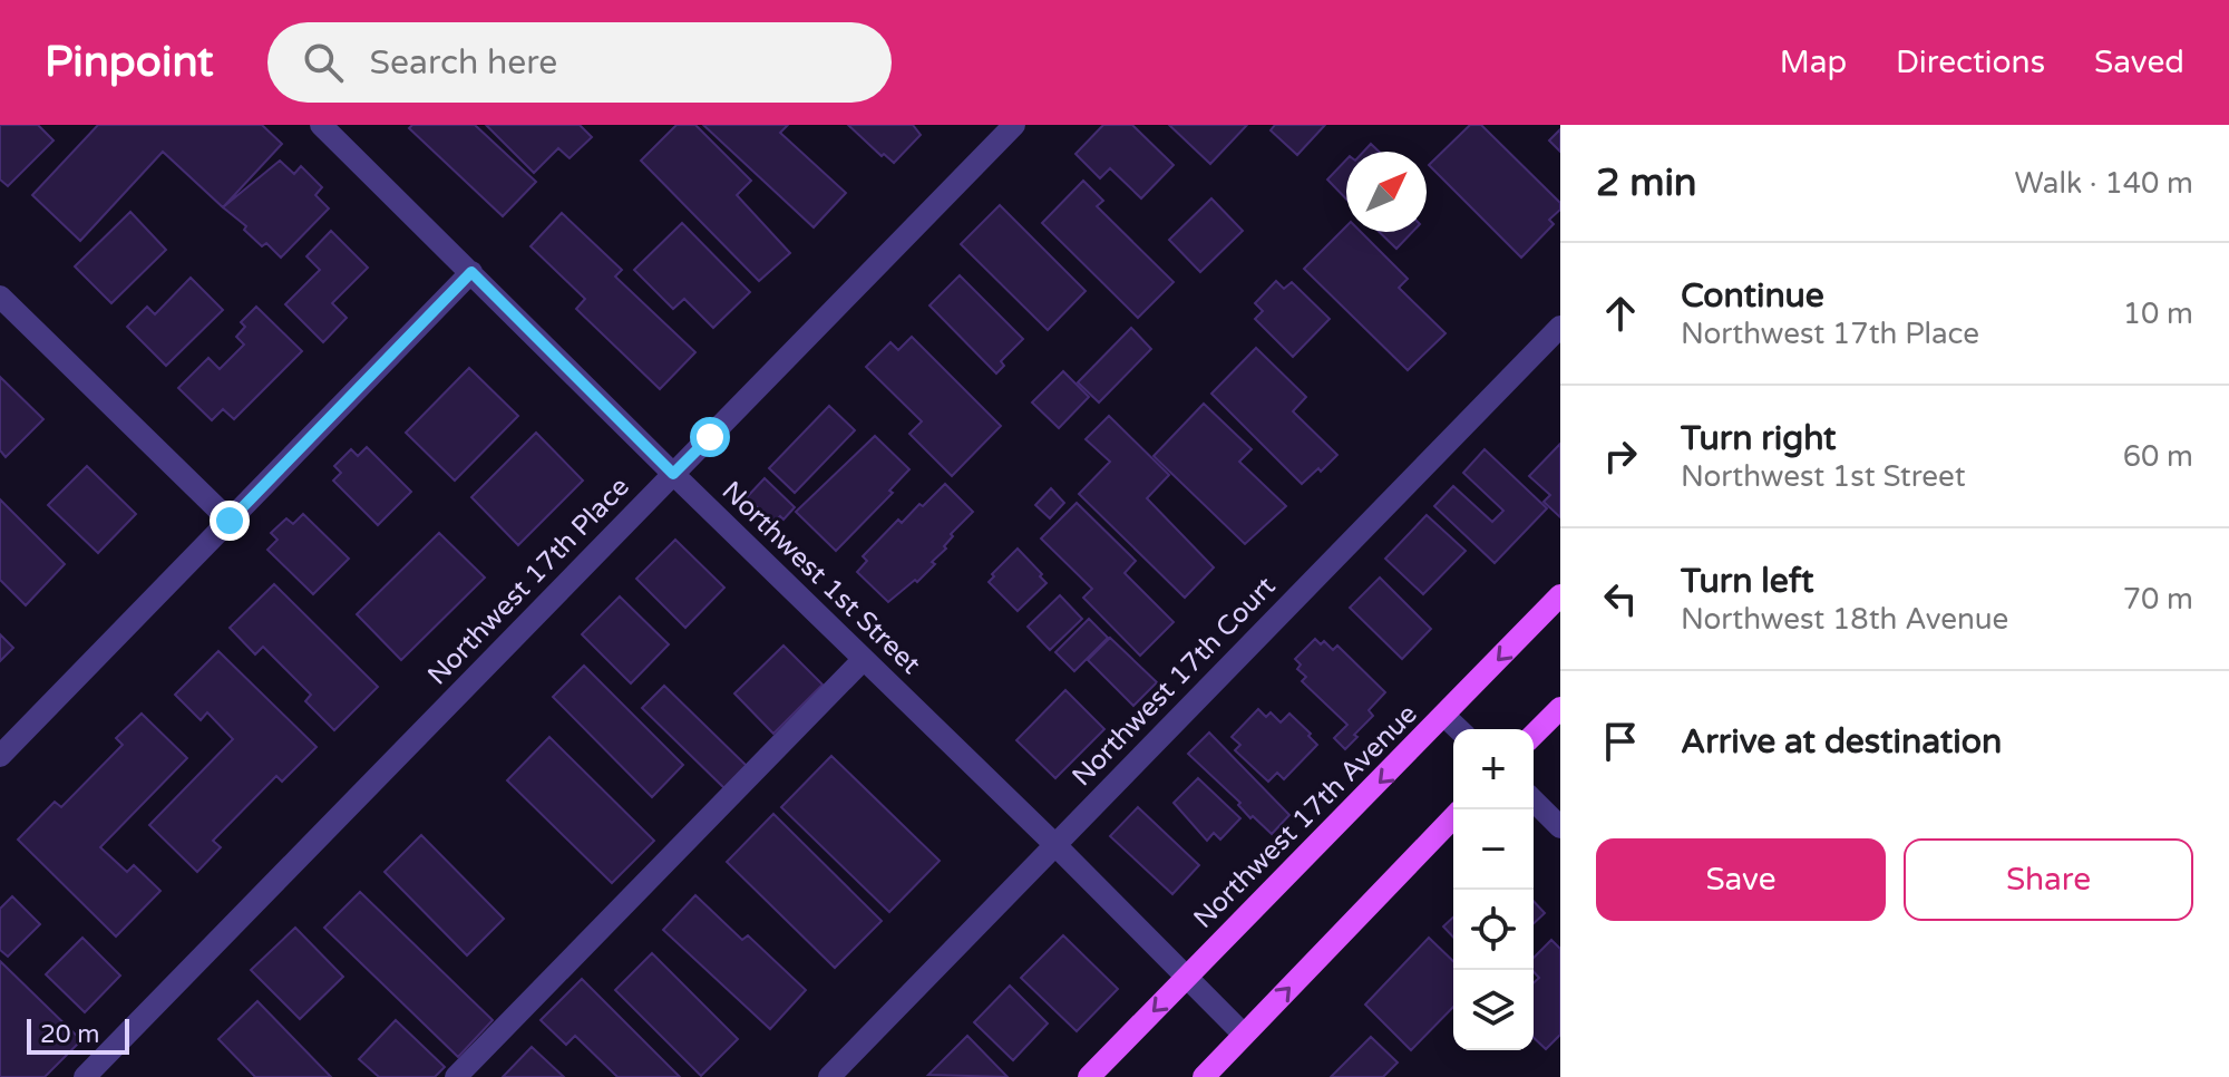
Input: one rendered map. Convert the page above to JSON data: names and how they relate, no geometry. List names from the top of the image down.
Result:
{
  "streets": {
    "main road": ["Northwest 17th Avenue"],
    "street": ["Northwest 1st Street", "Northwest 17th Place", "Northwest 17th Court"]
  },
  "crossings": [
    ["Northwest 1st Street", "Northwest 17th Place"],
    ["Northwest 1st Street", "Northwest 17th Court"],
    ["Northwest 1st Street", "Northwest 17th Avenue"]
  ],
  "scale_bar": "20 m",
  "north": "top right",
  "page": {
    "header": "Pinpoint",
    "search": "Search here",
    "nav": ["Map", "Directions", "Saved"],
    "heading": ["2 min", "Walk · 140 m"],
    "list": [
      ["Continue", "Northwest 17th Place", "10 m"],
      ["Turn right", "Northwest 1st Street", "60 m"],
      ["Turn left", "Northwest 18th Avenue", "70 m"],
      "Arrive at destination"
    ],
    "map_buttons": ["+", "−"],
    "buttons": ["Save", "Share"],
    "scale": "20 m"
  }
}
